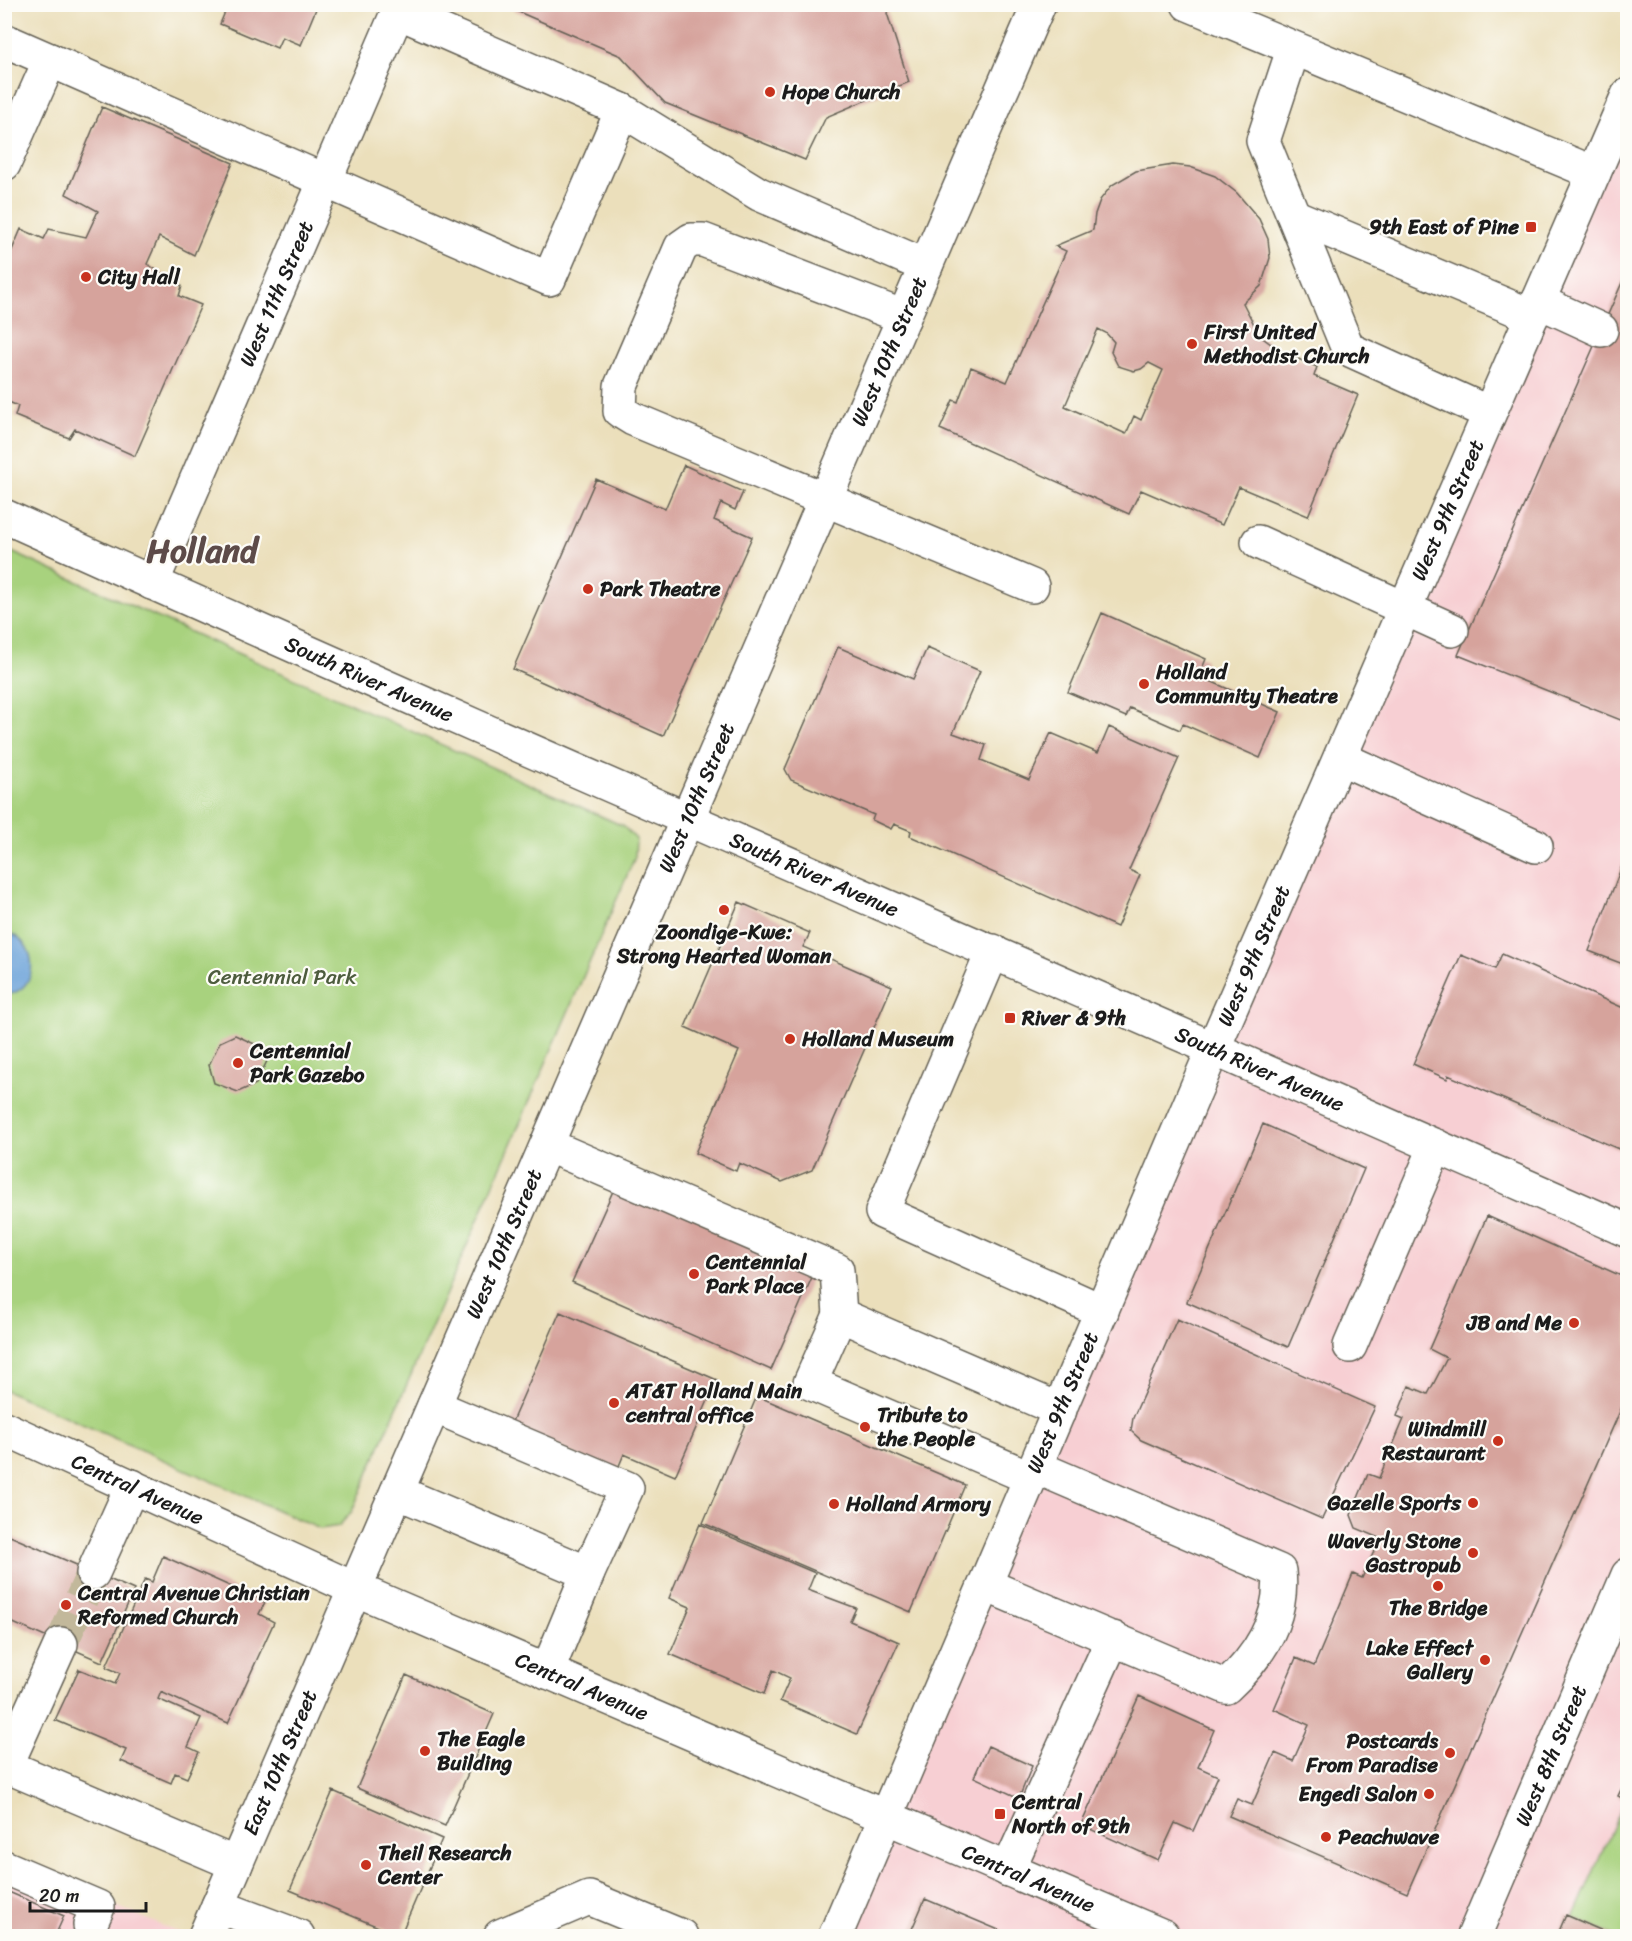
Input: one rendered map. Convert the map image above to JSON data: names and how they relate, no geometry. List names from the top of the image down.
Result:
{
  "streets": {
    "main road": [
      "West 11th Street",
      "West 10th Street",
      "West 9th Street",
      "South River Avenue",
      "Central Avenue",
      "West 8th Street",
      "East 10th Street"
    ]
  },
  "crossings": [
    ["West 11th Street", "South River Avenue"],
    ["West 10th Street", "South River Avenue"],
    ["West 10th Street", "Central Avenue"],
    ["West 10th Street", "East 10th Street"],
    ["West 9th Street", "South River Avenue"],
    ["West 9th Street", "Central Avenue"],
    ["Central Avenue", "East 10th Street"]
  ],
  "districts": ["Holland"],
  "parks": ["Centennial Park"],
  "places": {
    "other": [
      "Hope Church",
      "City Hall",
      "First United Methodist Church",
      "Park Theatre",
      "Holland Community Theatre",
      "Zoondige-Kwe: Strong Hearted Woman",
      "Holland Museum",
      "Centennial Park Gazebo",
      "Centennial Park Place",
      "JB and Me",
      "AT&T Holland Main central office",
      "Tribute to the People",
      "Windmill Restaurant",
      "Gazelle Sports",
      "Holland Armory",
      "Waverly Stone Gastropub",
      "The Bridge",
      "Central Avenue Christian Reformed Church",
      "Lake Effect Gallery",
      "The Eagle Building",
      "Postcards From Paradise",
      "Engedi Salon",
      "Peachwave",
      "Theil Research Center"
    ],
    "transit": ["9th East of Pine", "River & 9th", "Central North of 9th"]
  },
  "scale_bar": "20 m"
}
